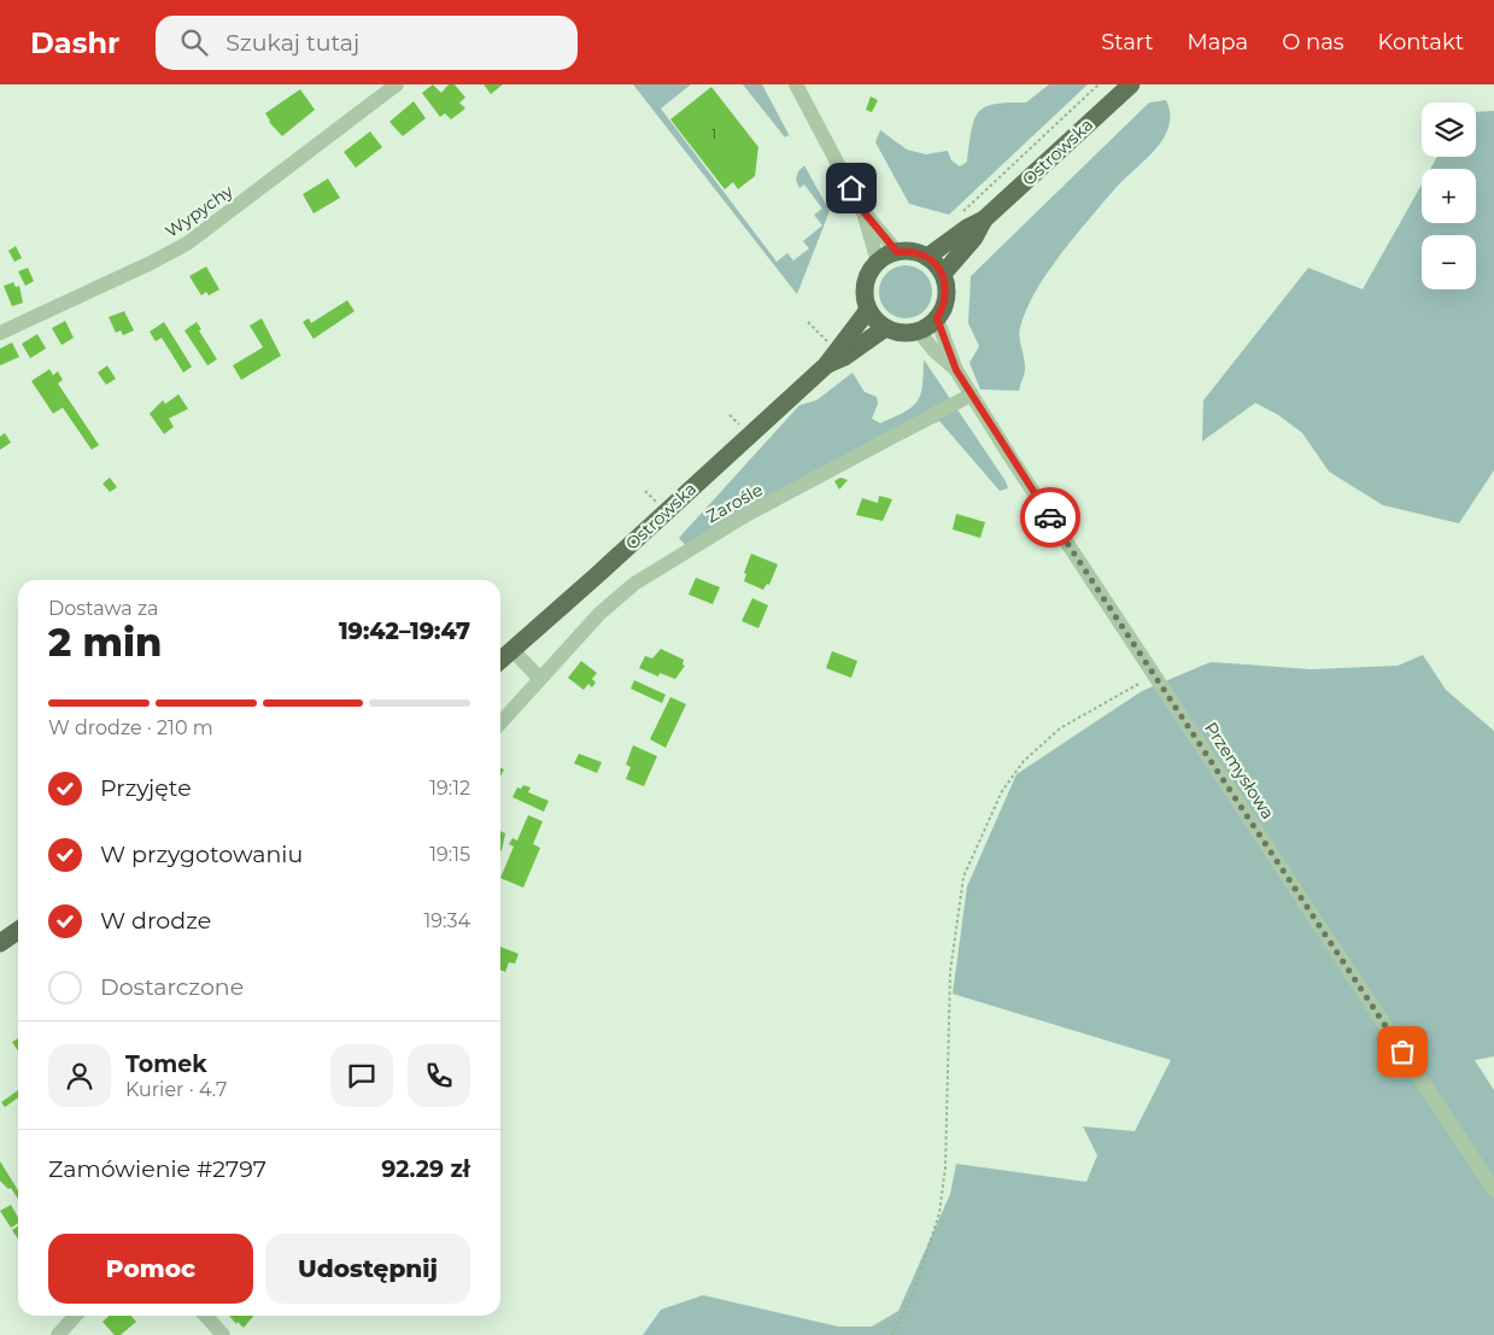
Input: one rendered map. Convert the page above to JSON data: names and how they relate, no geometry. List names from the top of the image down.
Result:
{
  "streets": {
    "main road": ["Ostrowska"],
    "street": ["Wypychy", "Zarośle", "Przemysłowa"]
  },
  "crossings": [
    ["Ostrowska", "Przemysłowa"],
    ["Zarośle", "Przemysłowa"]
  ],
  "house_numbers": ["1"],
  "page": {
    "header": "Dashr",
    "search": "Szukaj tutaj",
    "nav": [
      "Start",
      "Mapa",
      "O nas",
      "Kontakt"
    ],
    "map_buttons": ["+", "−"],
    "heading": ["2 min", "Dostawa za", "19:42–19:47"],
    "panel": [
      "Tomek",
      "Kurier · 4.7",
      "Zamówienie #2797",
      "92.29 zł"
    ],
    "bar": "W drodze · 210 m",
    "list": [
      ["Przyjęte", "19:12"],
      ["W przygotowaniu", "19:15"],
      ["W drodze", "19:34"],
      "Dostarczone"
    ],
    "buttons": ["Pomoc", "Udostępnij"]
  }
}
